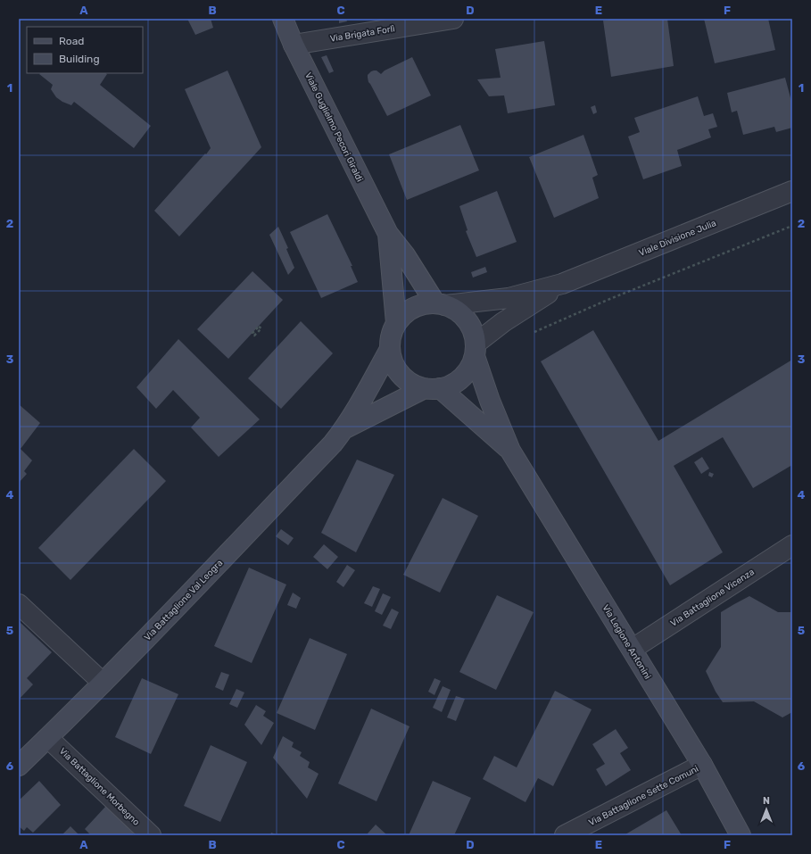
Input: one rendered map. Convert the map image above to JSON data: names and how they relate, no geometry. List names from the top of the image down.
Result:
{
  "streets": {
    "street": [
      "Via Brigata Forlì",
      "Viale Guglielmo Pecori Giraldi",
      "Viale Divisione Julia",
      "Via Battaglione Vicenza",
      "Via Battaglione Val Leogra",
      "Via Legione Antonini",
      "Via Battaglione Morbegno",
      "Via Battaglione Sette Comuni"
    ]
  },
  "crossings": [
    ["Via Brigata Forlì", "Viale Guglielmo Pecori Giraldi"],
    ["Viale Guglielmo Pecori Giraldi", "Viale Divisione Julia"],
    ["Viale Guglielmo Pecori Giraldi", "Via Battaglione Val Leogra"],
    ["Viale Guglielmo Pecori Giraldi", "Via Legione Antonini"],
    ["Viale Divisione Julia", "Via Battaglione Val Leogra"],
    ["Viale Divisione Julia", "Via Legione Antonini"],
    ["Via Battaglione Vicenza", "Via Legione Antonini"],
    ["Via Battaglione Val Leogra", "Via Legione Antonini"],
    ["Via Battaglione Val Leogra", "Via Battaglione Morbegno"],
    ["Via Legione Antonini", "Via Battaglione Sette Comuni"]
  ],
  "legend": ["Road", "Building"],
  "north": "top",
  "grid": {
    "columns": [
      "A",
      "B",
      "C",
      "D",
      "E",
      "F"
    ],
    "rows": [
      "1",
      "2",
      "3",
      "4",
      "5",
      "6"
    ]
  }
}
